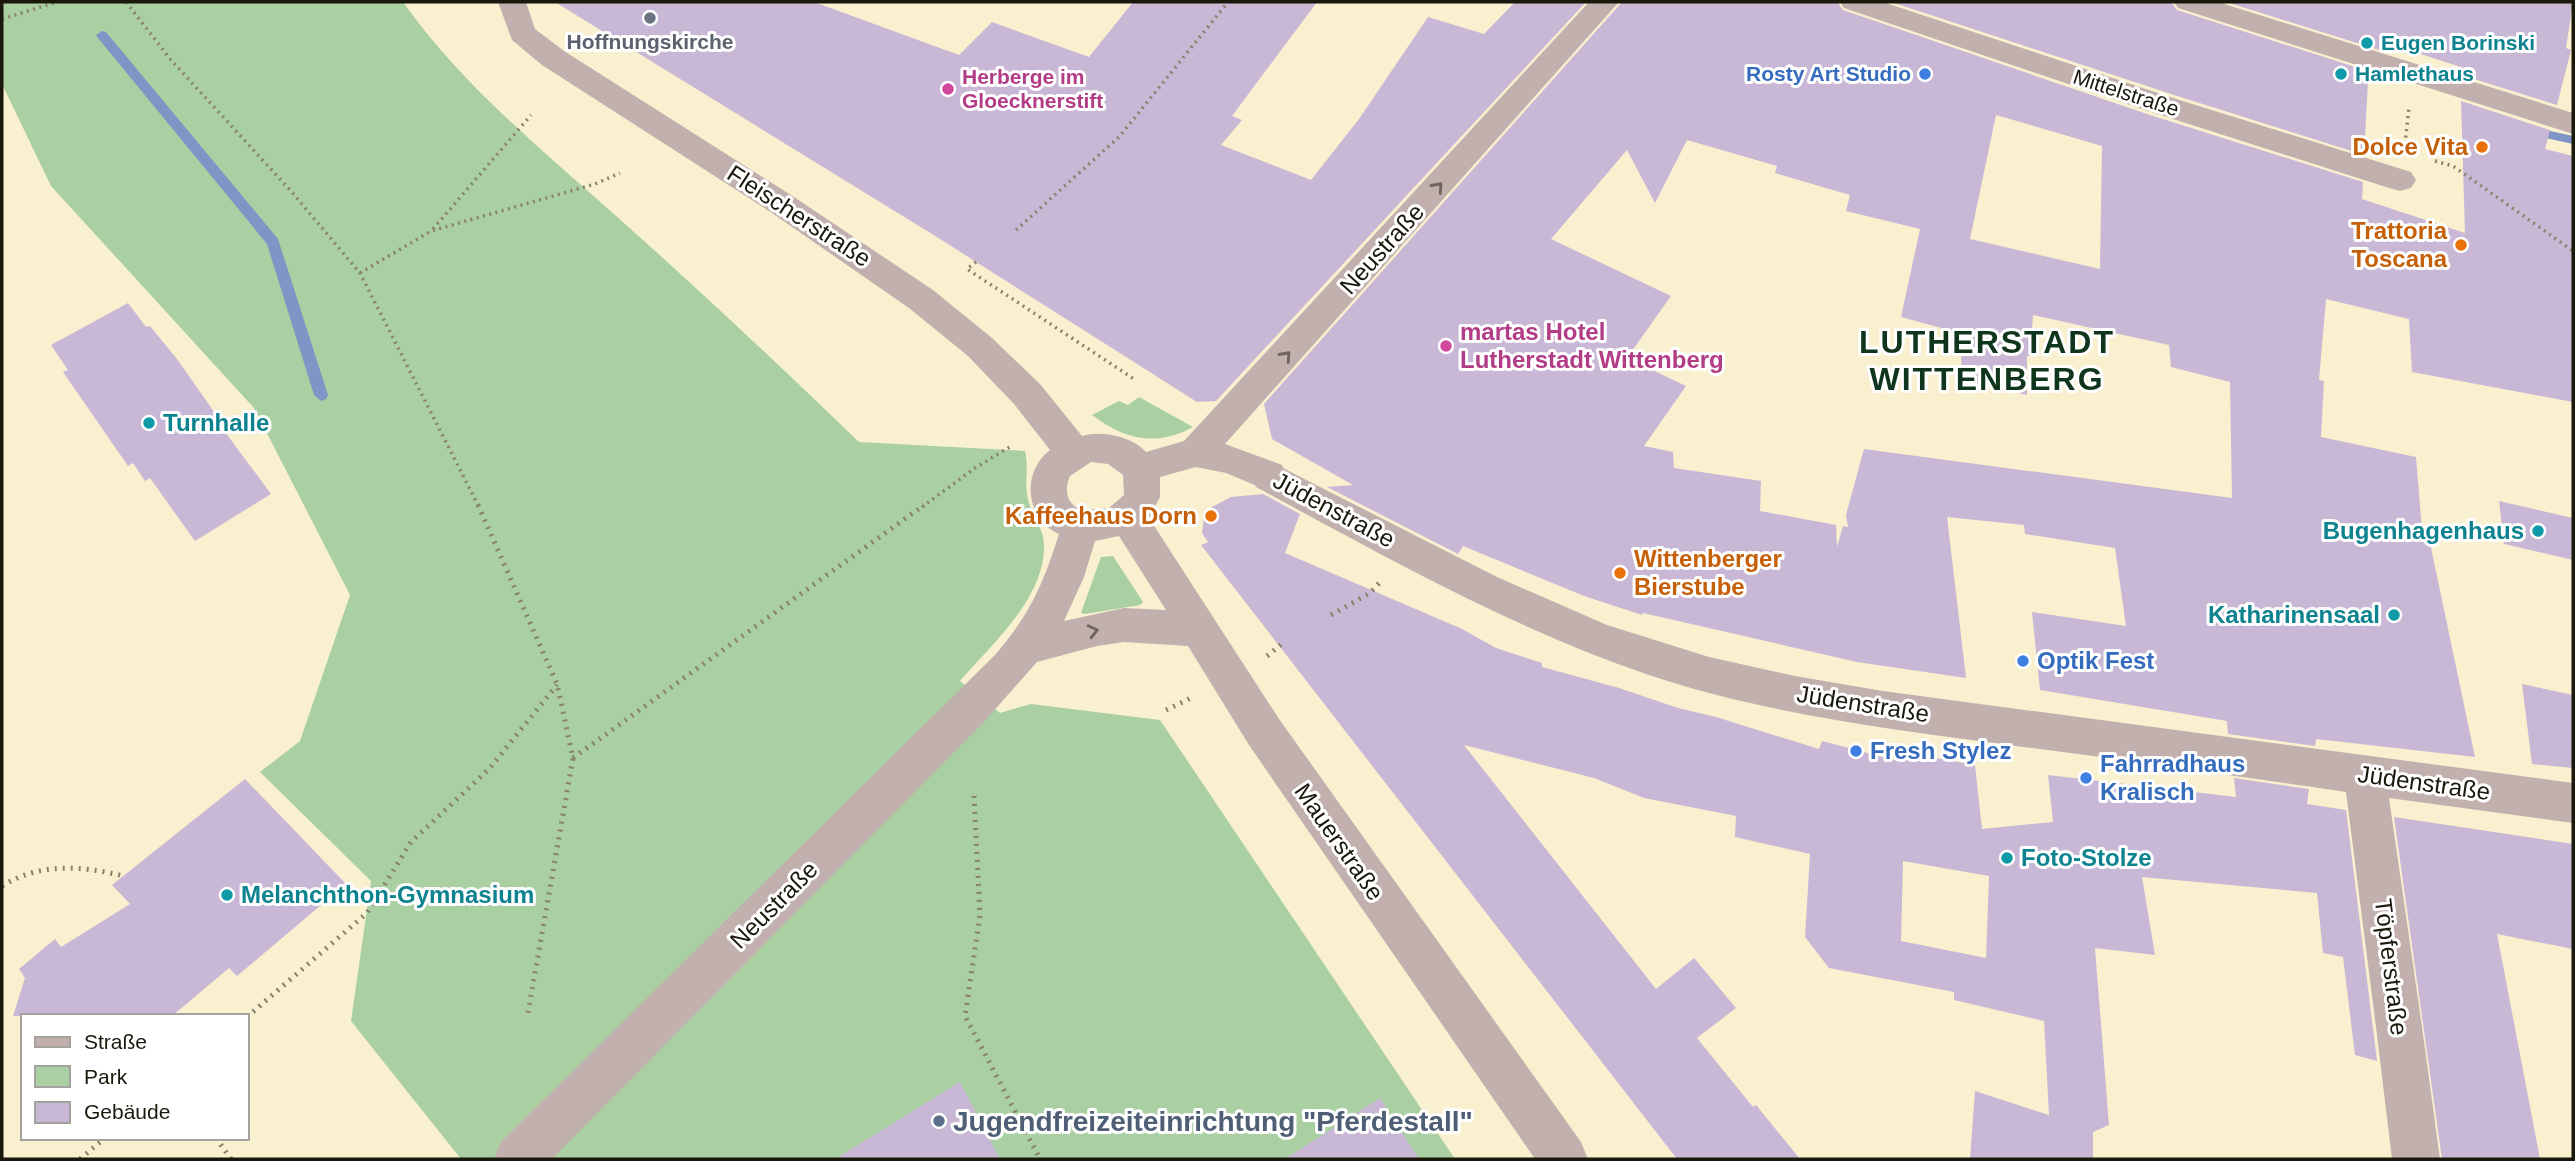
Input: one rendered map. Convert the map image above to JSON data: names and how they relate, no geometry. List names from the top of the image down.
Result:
{
  "streets": {
    "street": [
      "Mittelstraße",
      "Fleischerstraße",
      "Neustraße",
      "Jüdenstraße",
      "Mauerstraße",
      "Töpferstraße"
    ]
  },
  "crossings": [
    ["Fleischerstraße", "Neustraße"],
    ["Fleischerstraße", "Mauerstraße"],
    ["Neustraße", "Jüdenstraße"],
    ["Neustraße", "Mauerstraße"],
    ["Jüdenstraße", "Töpferstraße"]
  ],
  "one_way": ["Neustraße"],
  "districts": ["LUTHERSTADT WITTENBERG"],
  "places": [
    "Hoffnungskirche",
    "Eugen Borinski",
    "Rosty Art Studio",
    "Hamlethaus",
    "Herberge im Gloecknerstift",
    "Dolce Vita",
    "Trattoria Toscana",
    "martas Hotel Lutherstadt Wittenberg",
    "Turnhalle",
    "Kaffeehaus Dorn",
    "Bugenhagenhaus",
    "Wittenberger Bierstube",
    "Katharinensaal",
    "Optik Fest",
    "Fresh Stylez",
    "Fahrradhaus Kralisch",
    "Foto-Stolze",
    "Melanchthon-Gymnasium",
    "Jugendfreizeiteinrichtung \"Pferdestall\""
  ],
  "legend": ["Straße", "Park", "Gebäude"]
}
